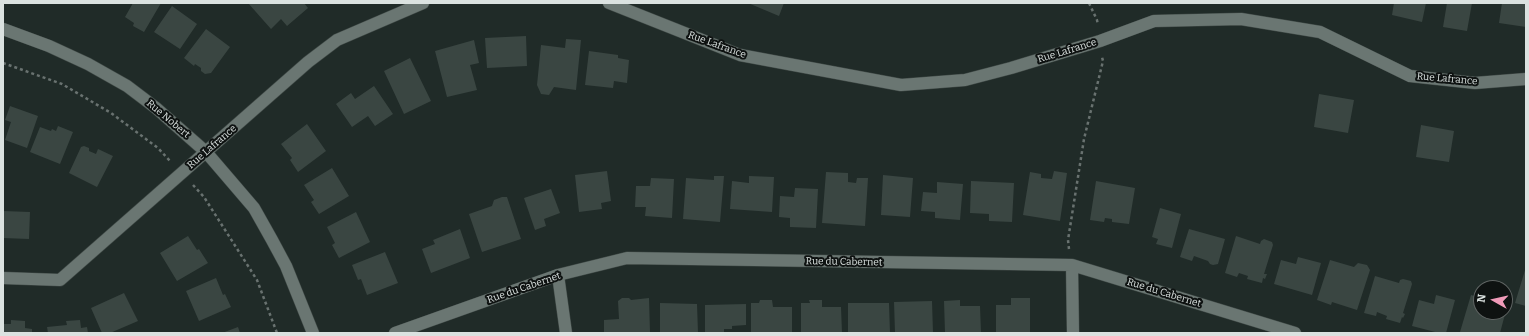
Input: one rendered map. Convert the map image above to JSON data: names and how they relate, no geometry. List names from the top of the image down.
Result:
{
  "streets": {
    "street": ["Rue Lafrance", "Rue Nobert", "Rue du Cabernet"]
  },
  "crossings": [
    ["Rue Lafrance", "Rue Nobert"]
  ],
  "north": "left"
}
